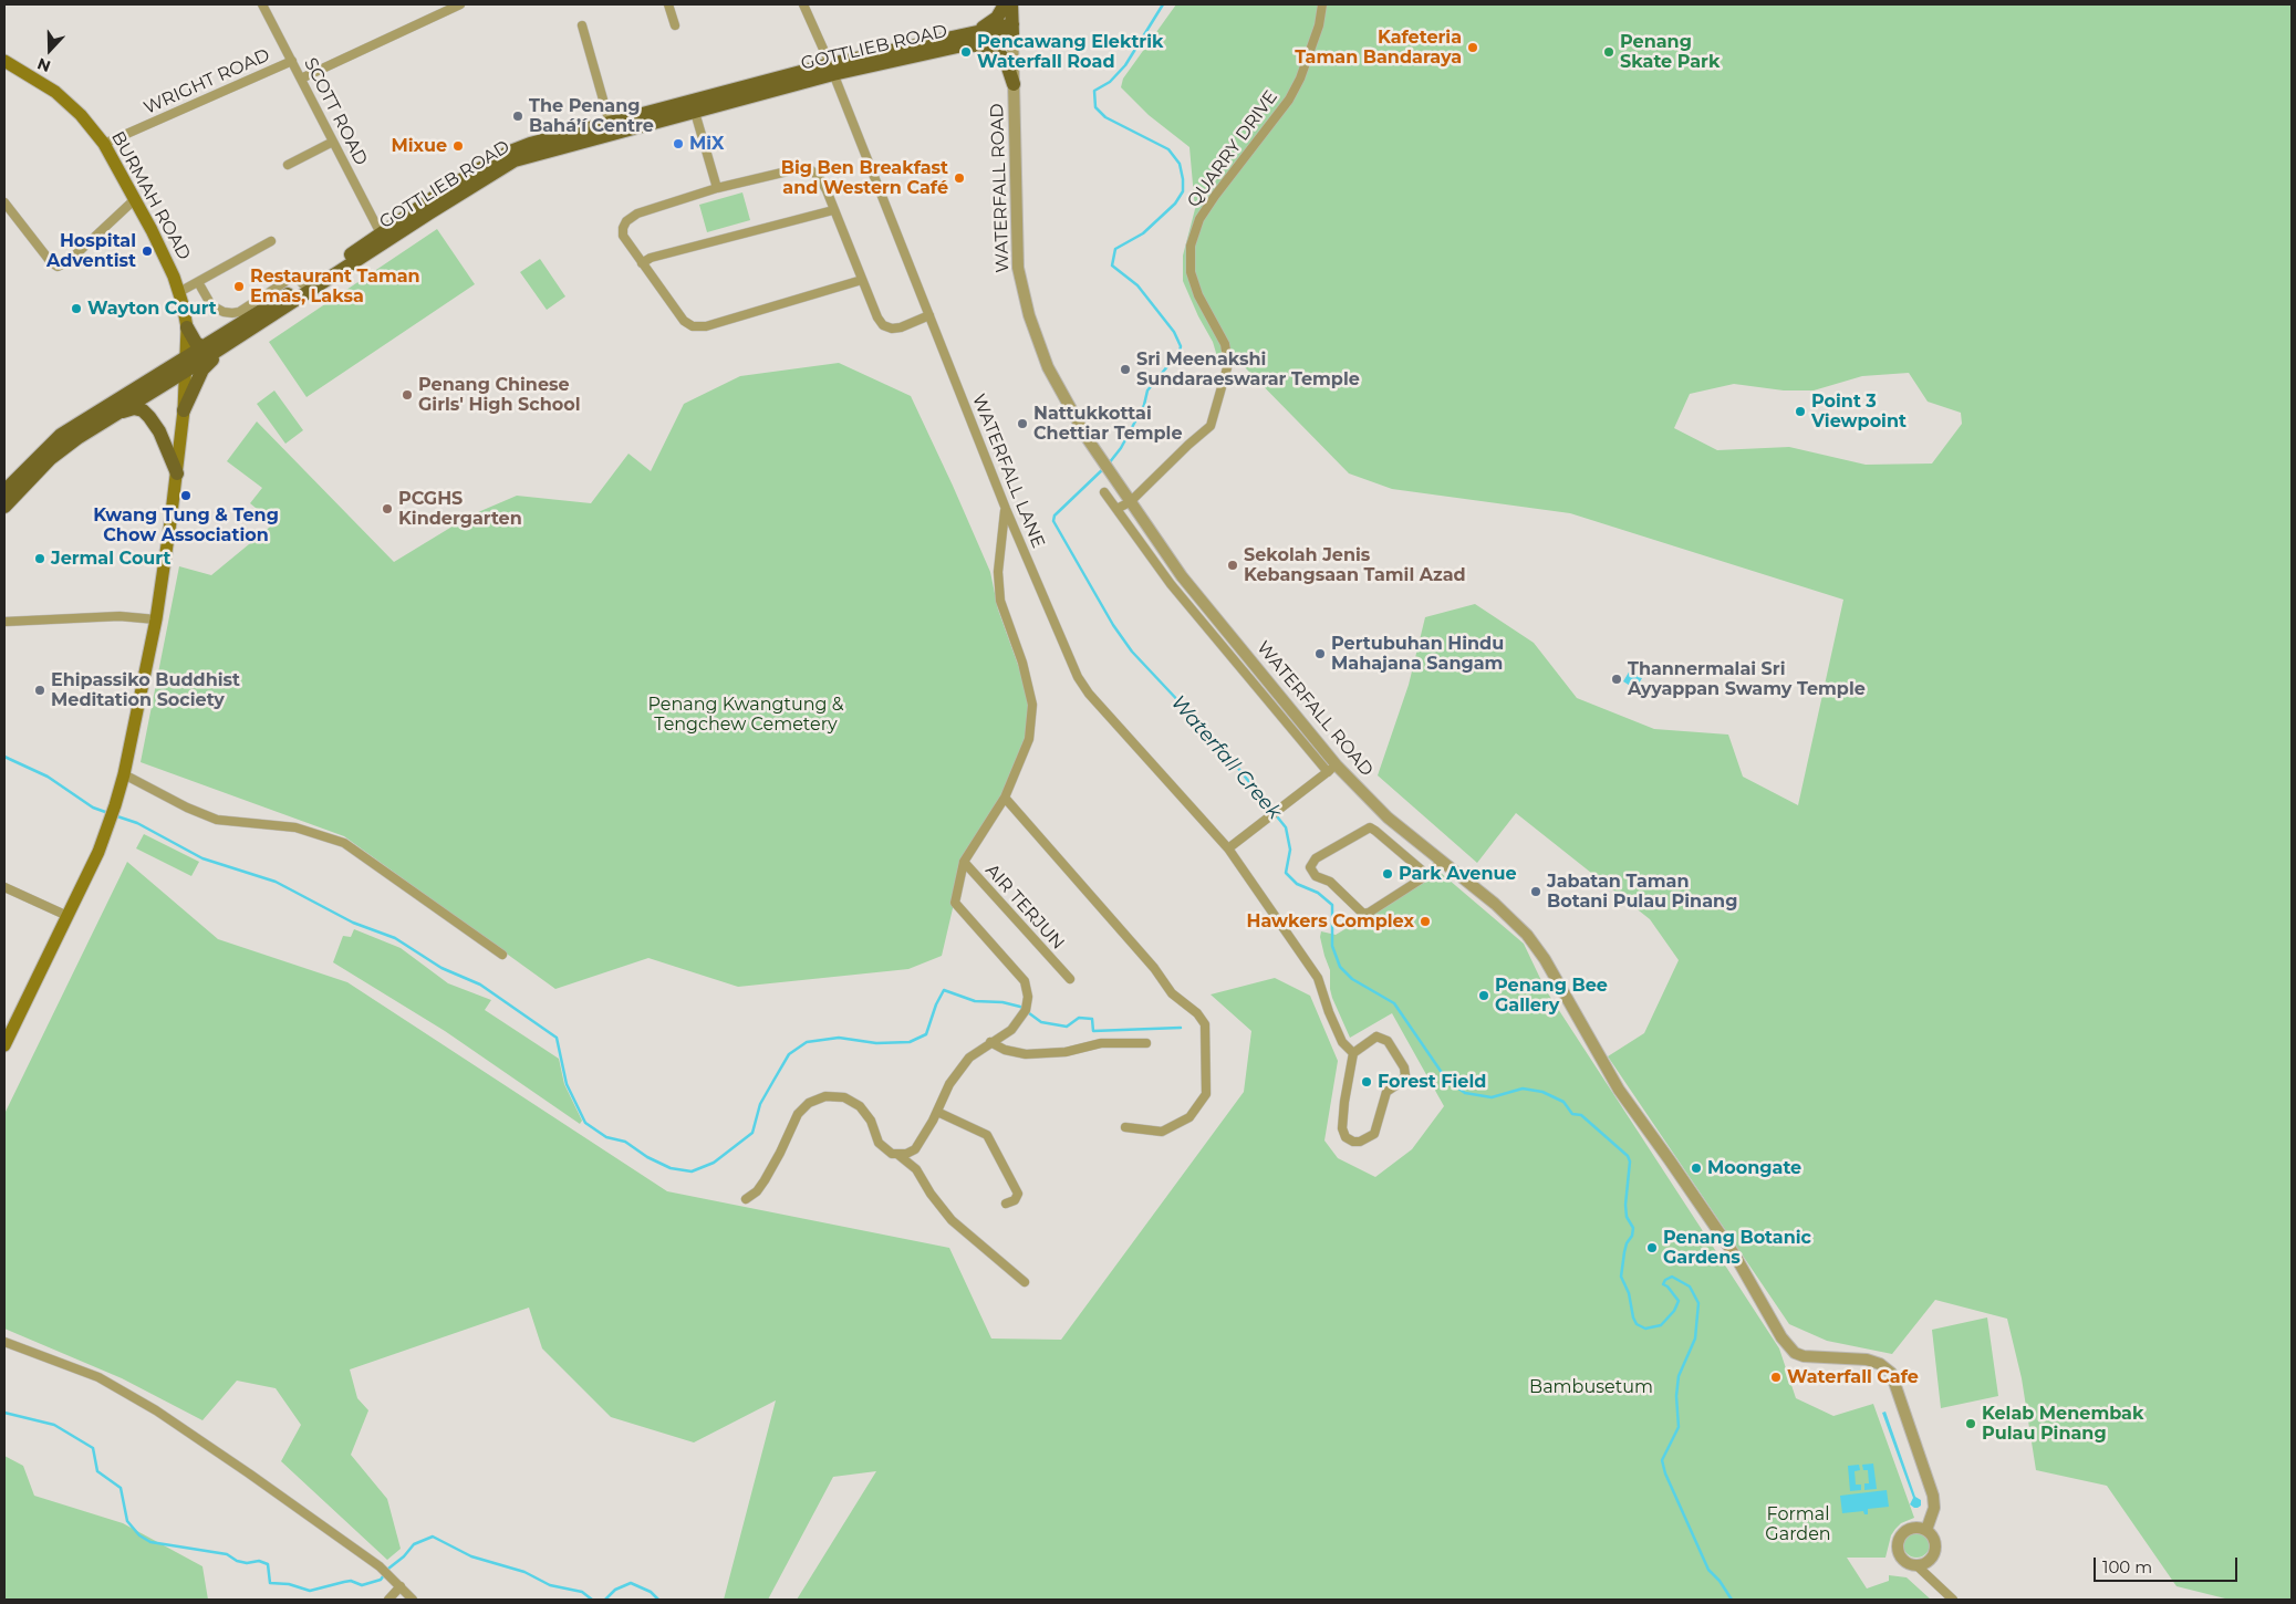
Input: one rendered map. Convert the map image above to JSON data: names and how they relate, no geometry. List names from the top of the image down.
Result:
{
  "streets": {
    "main road": ["GOTTLIEB ROAD", "BURMAH ROAD"],
    "street": [
      "WRIGHT ROAD",
      "SCOTT ROAD",
      "QUARRY DRIVE",
      "WATERFALL ROAD",
      "WATERFALL LANE",
      "AIR TERJUN"
    ]
  },
  "crossings": [
    ["GOTTLIEB ROAD", "SCOTT ROAD"],
    ["GOTTLIEB ROAD", "WATERFALL ROAD"],
    ["GOTTLIEB ROAD", "BURMAH ROAD"],
    ["GOTTLIEB ROAD", "WATERFALL LANE"],
    ["WRIGHT ROAD", "SCOTT ROAD"],
    ["WRIGHT ROAD", "BURMAH ROAD"],
    ["QUARRY DRIVE", "WATERFALL ROAD"],
    ["WATERFALL LANE", "AIR TERJUN"]
  ],
  "water": ["Waterfall Creek"],
  "parks": ["Penang Kwangtung & Tengchew Cemetery", "Bambusetum", "Formal Garden"],
  "places": [
    "Kafeteria Taman Bandaraya",
    "Pencawang Elektrik Waterfall Road",
    "Penang Skate Park",
    "The Penang Bahá’í Centre",
    "MiX",
    "Mixue",
    "Big Ben Breakfast and Western Café",
    "Hospital Adventist",
    "Restaurant Taman Emas, Laksa",
    "Wayton Court",
    "Sri Meenakshi Sundaraeswarar Temple",
    "Penang Chinese Girls' High School",
    "Point 3 Viewpoint",
    "Nattukkottai Chettiar Temple",
    "Kwang Tung & Teng Chow Association",
    "PCGHS Kindergarten",
    "Jermal Court",
    "Sekolah Jenis Kebangsaan Tamil Azad",
    "Pertubuhan Hindu Mahajana Sangam",
    "Thannermalai Sri Ayyappan Swamy Temple",
    "Ehipassiko Buddhist Meditation Society",
    "Park Avenue",
    "Jabatan Taman Botani Pulau Pinang",
    "Hawkers Complex",
    "Penang Bee Gallery",
    "Forest Field",
    "Moongate",
    "Penang Botanic Gardens",
    "Waterfall Cafe",
    "Kelab Menembak Pulau Pinang"
  ],
  "scale_bar": "100 m",
  "north": "bottom"
}
